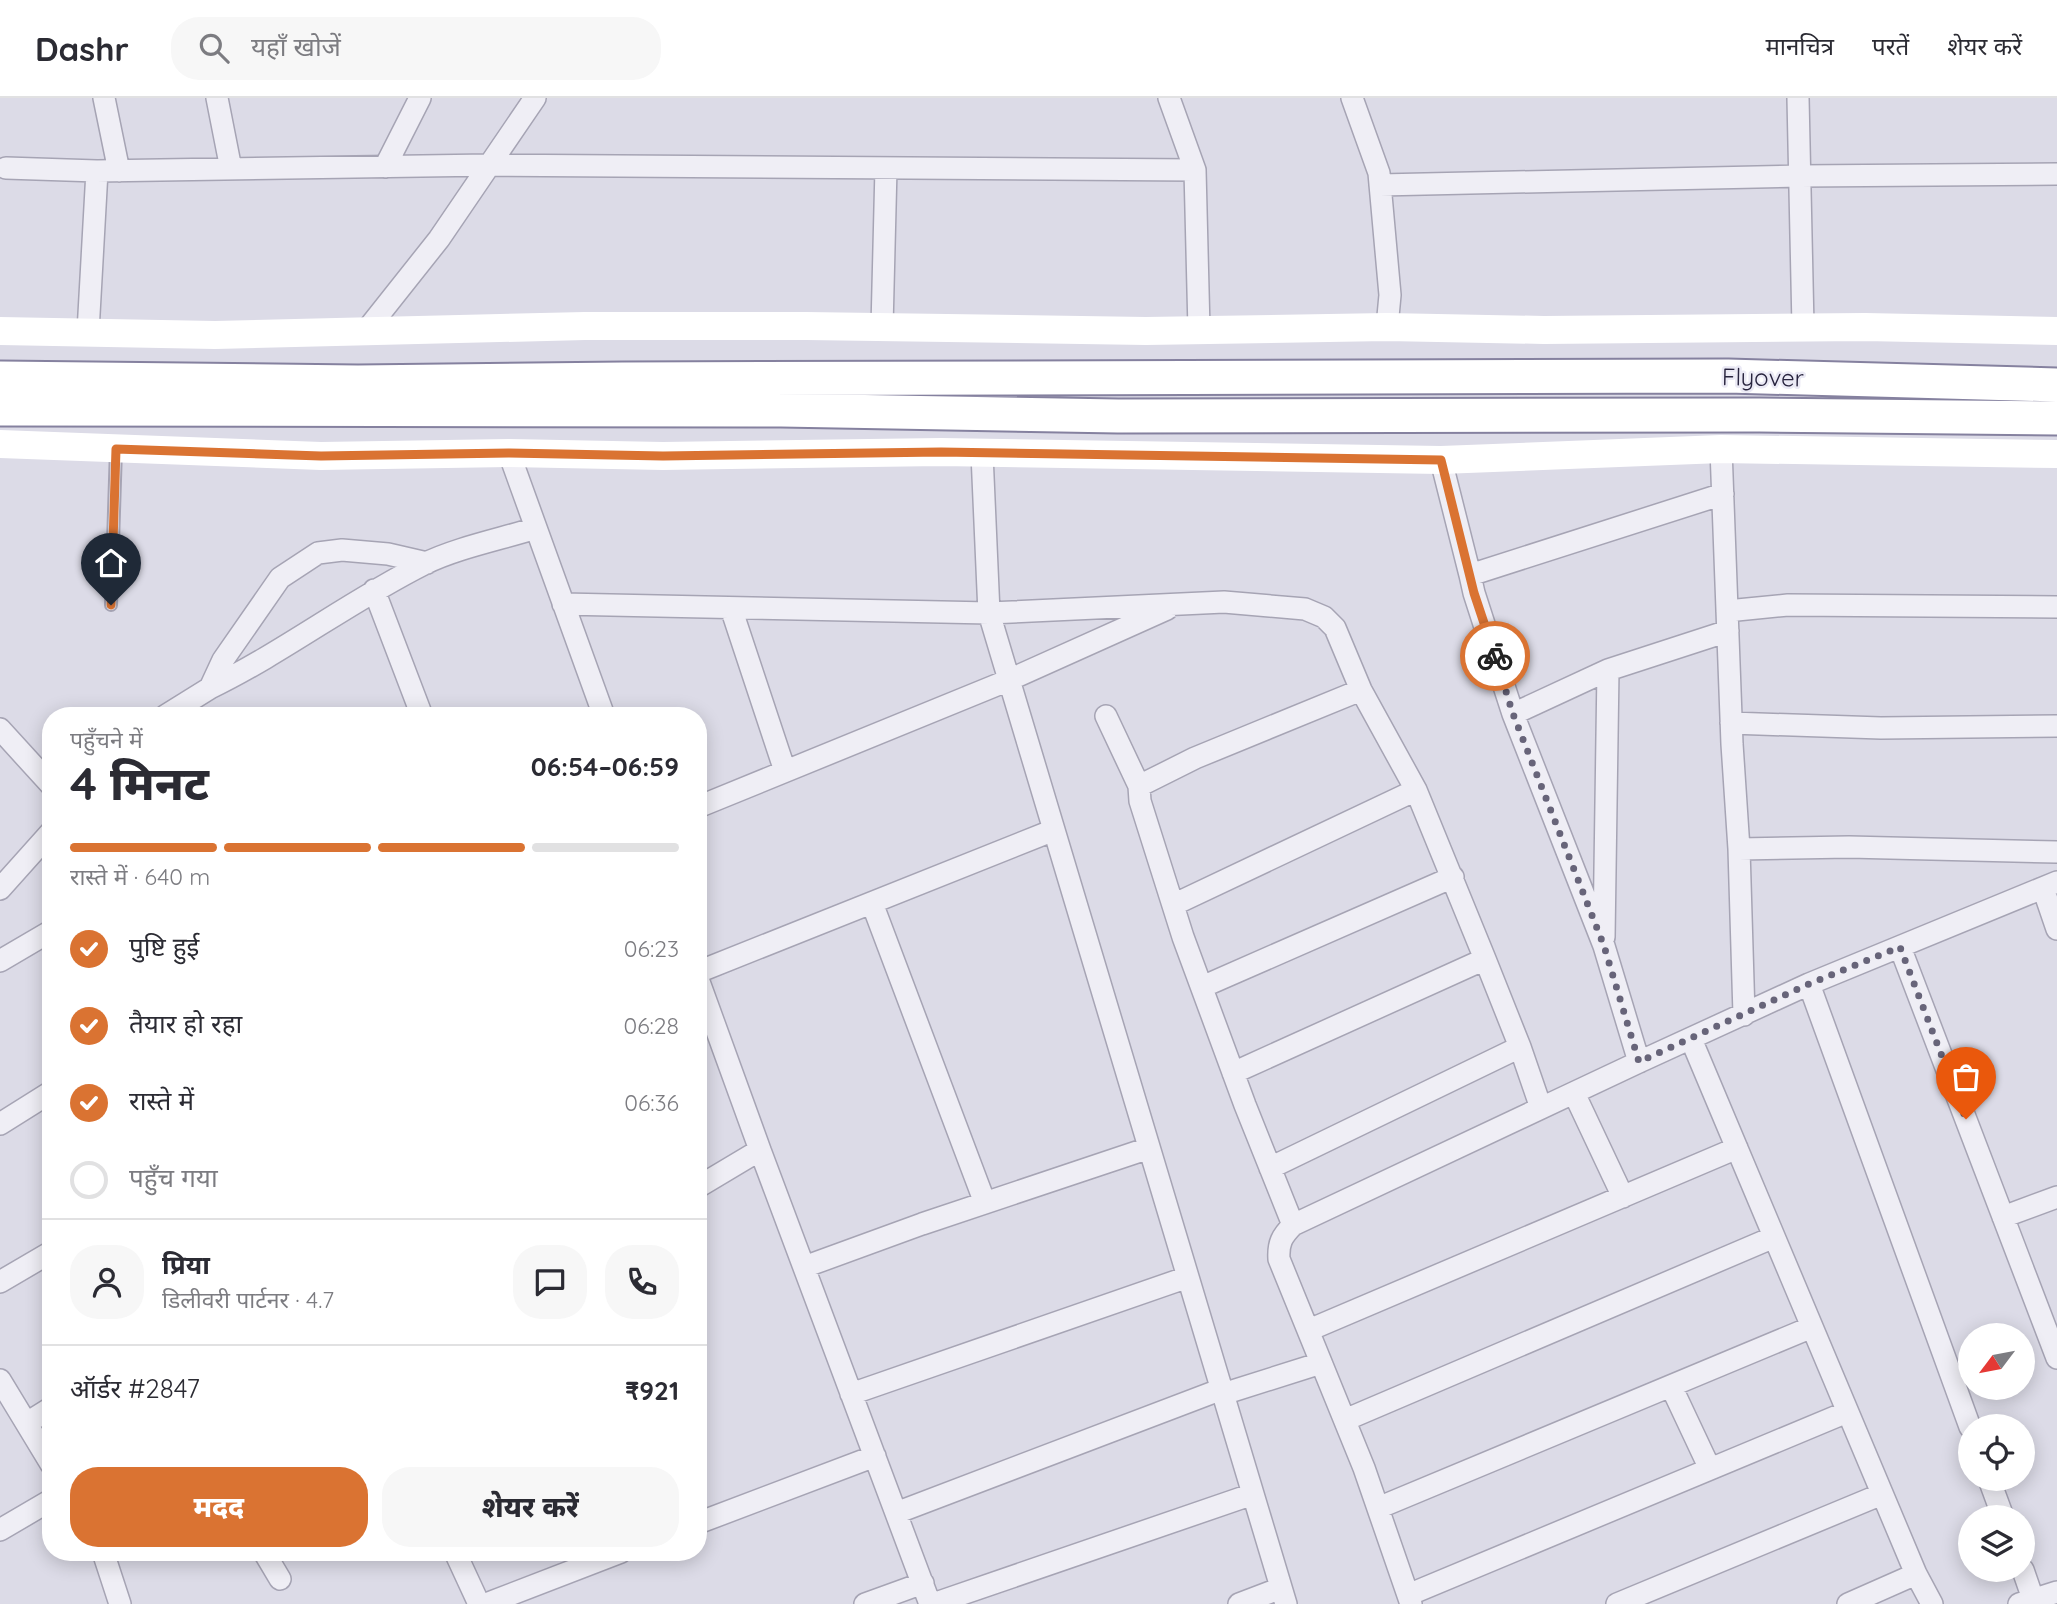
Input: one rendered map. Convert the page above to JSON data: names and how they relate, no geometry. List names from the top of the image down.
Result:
{
  "streets": {
    "highway": ["Flyover"]
  },
  "north": "bottom left",
  "page": {
    "header": "Dashr",
    "search": "यहाँ खोजें",
    "nav": ["मानचित्र", "परतें", "शेयर करें"],
    "heading": ["4 मिनट", "पहुँचने में", "06:54–06:59"],
    "panel": [
      "प्रिया",
      "डिलीवरी पार्टनर · 4.7",
      "ऑर्डर #2847",
      "₹921"
    ],
    "bar": "रास्ते में · 640 m",
    "list": [
      ["पुष्टि हुई", "06:23"],
      ["तैयार हो रहा", "06:28"],
      ["रास्ते में", "06:36"],
      "पहुँच गया"
    ],
    "buttons": ["मदद", "शेयर करें"]
  }
}
